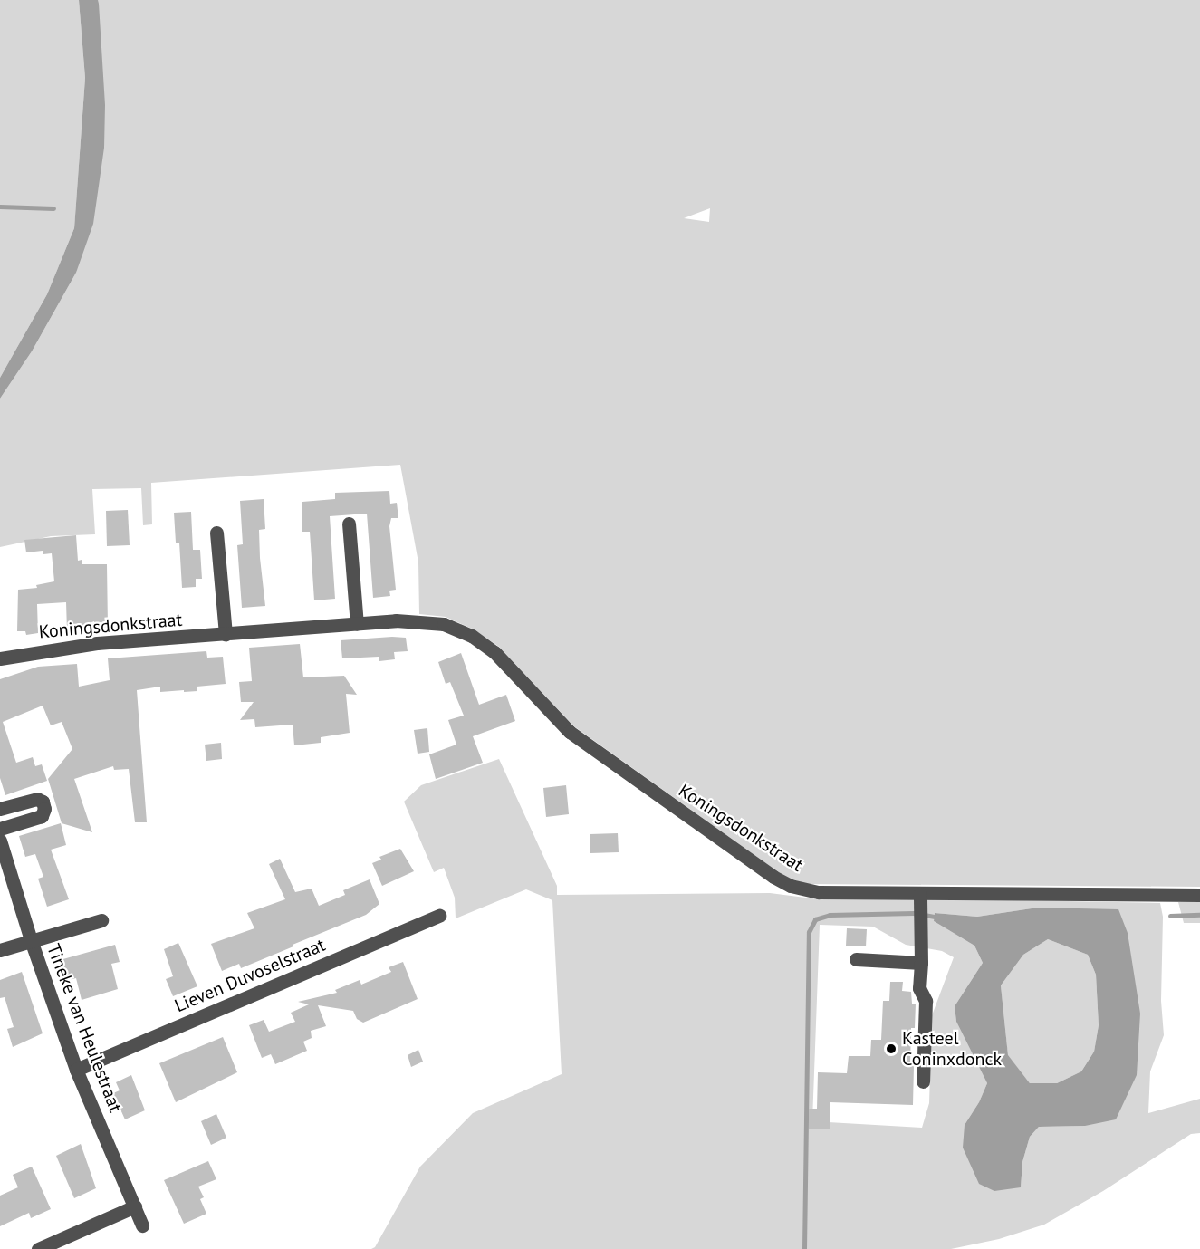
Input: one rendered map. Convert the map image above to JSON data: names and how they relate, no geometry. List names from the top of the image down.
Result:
{
  "streets": {
    "street": ["Koningsdonkstraat", "Lieven Duvoselstraat", "Tineke van Heulestraat"]
  },
  "crossings": [
    ["Lieven Duvoselstraat", "Tineke van Heulestraat"]
  ],
  "places": ["Kasteel Coninxdonck"]
}
